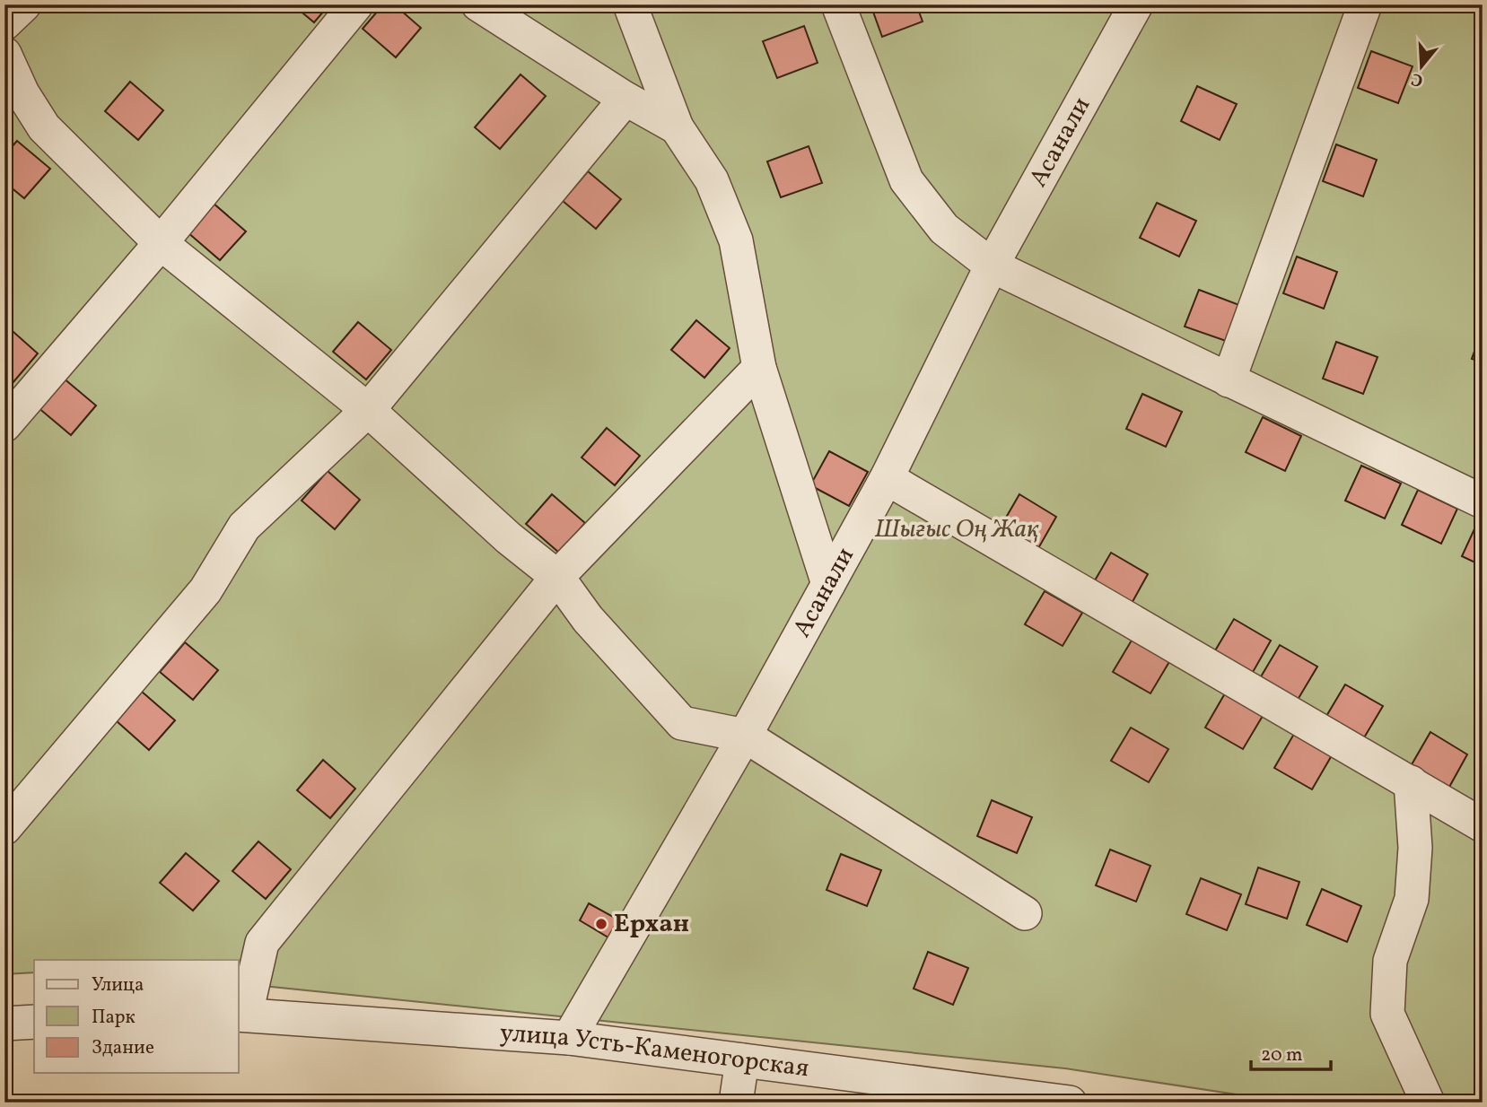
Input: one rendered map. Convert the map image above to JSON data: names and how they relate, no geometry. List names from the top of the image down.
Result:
{
  "streets": {
    "street": ["Асанали", "улица Усть-Каменогорская"]
  },
  "crossings": [
    ["Асанали", "улица Усть-Каменогорская"]
  ],
  "parks": ["Шығыс Оң Жақ"],
  "places": ["Ерхан"],
  "legend": ["Улица", "Парк", "Здание"],
  "scale_bar": "20 m",
  "north": "bottom"
}
